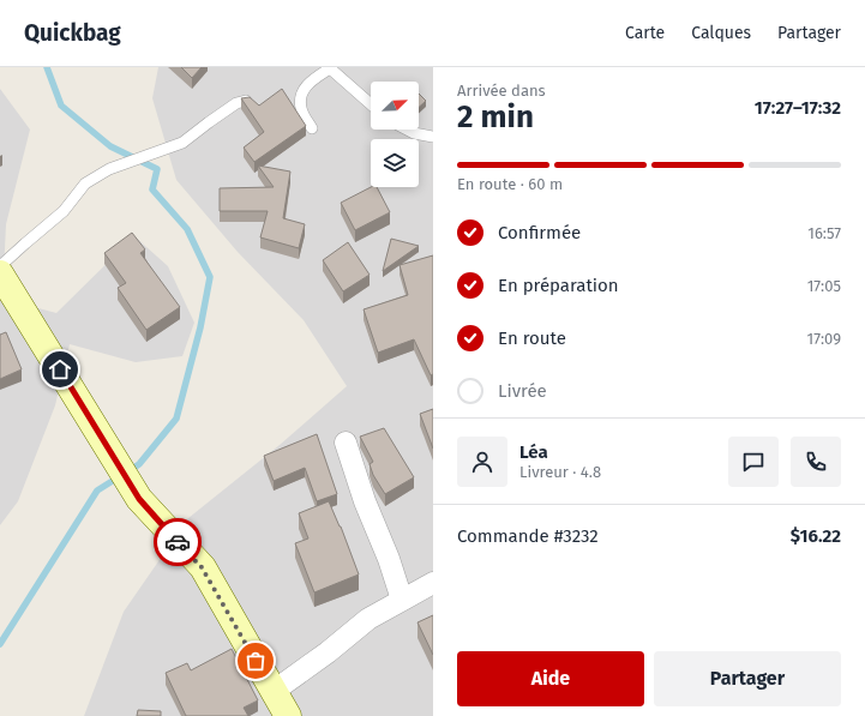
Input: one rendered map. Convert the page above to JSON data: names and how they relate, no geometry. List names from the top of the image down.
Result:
{
  "north": "top right",
  "page": {
    "header": "Quickbag",
    "nav": ["Carte", "Calques", "Partager"],
    "heading": ["2 min", "Arrivée dans", "17:27–17:32"],
    "panel": [
      "Léa",
      "Livreur · 4.8",
      "Commande #3232",
      "$16.22"
    ],
    "bar": "En route · 60 m",
    "list": [
      ["Confirmée", "16:57"],
      ["En préparation", "17:05"],
      ["En route", "17:09"],
      "Livrée"
    ],
    "buttons": ["Aide", "Partager"]
  }
}
